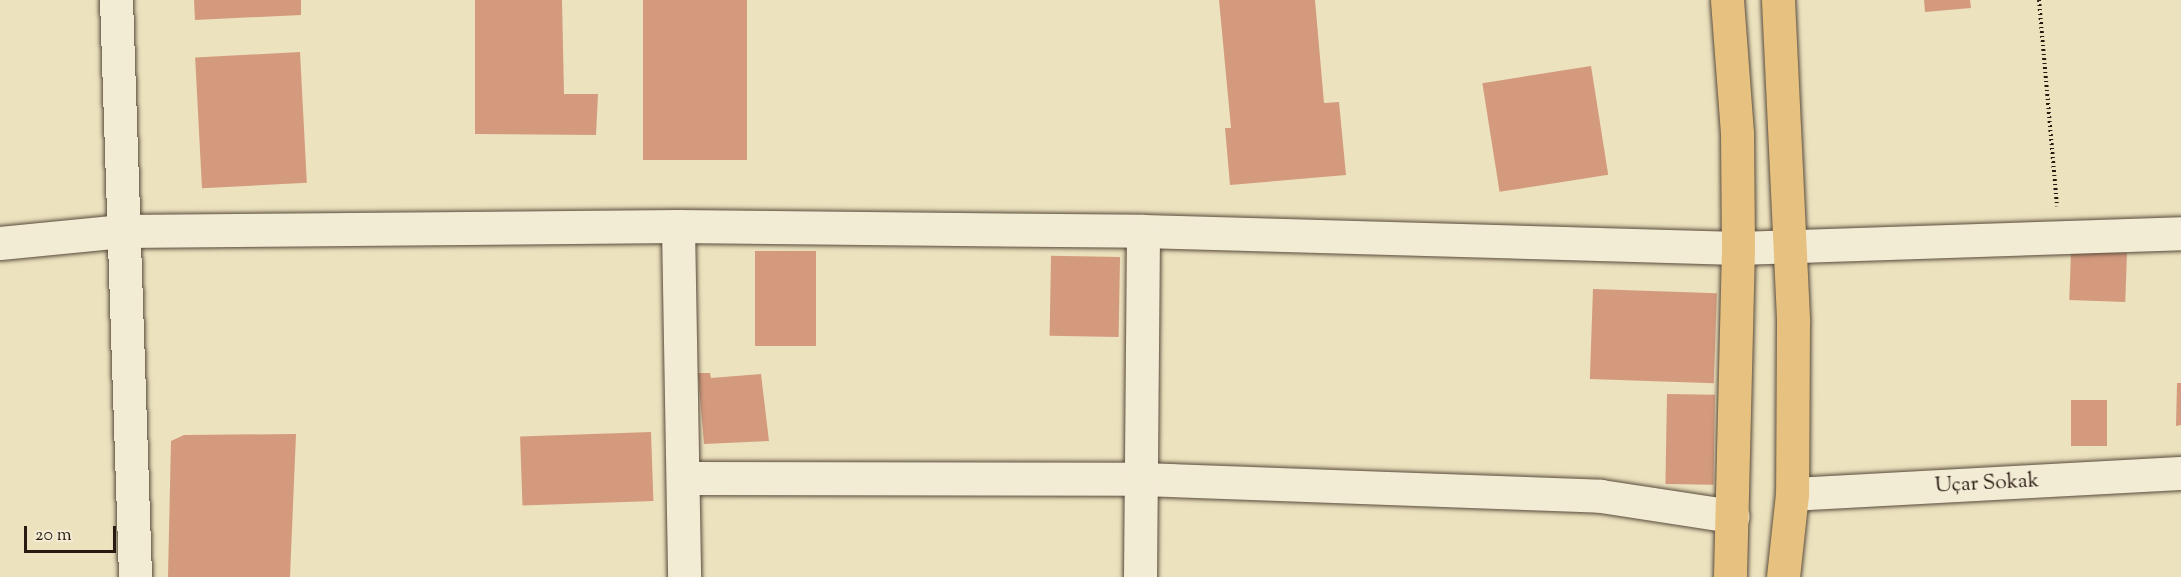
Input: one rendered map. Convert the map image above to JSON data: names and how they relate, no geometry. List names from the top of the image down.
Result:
{
  "streets": {
    "street": ["Uçar Sokak"]
  },
  "scale_bar": "20 m"
}
